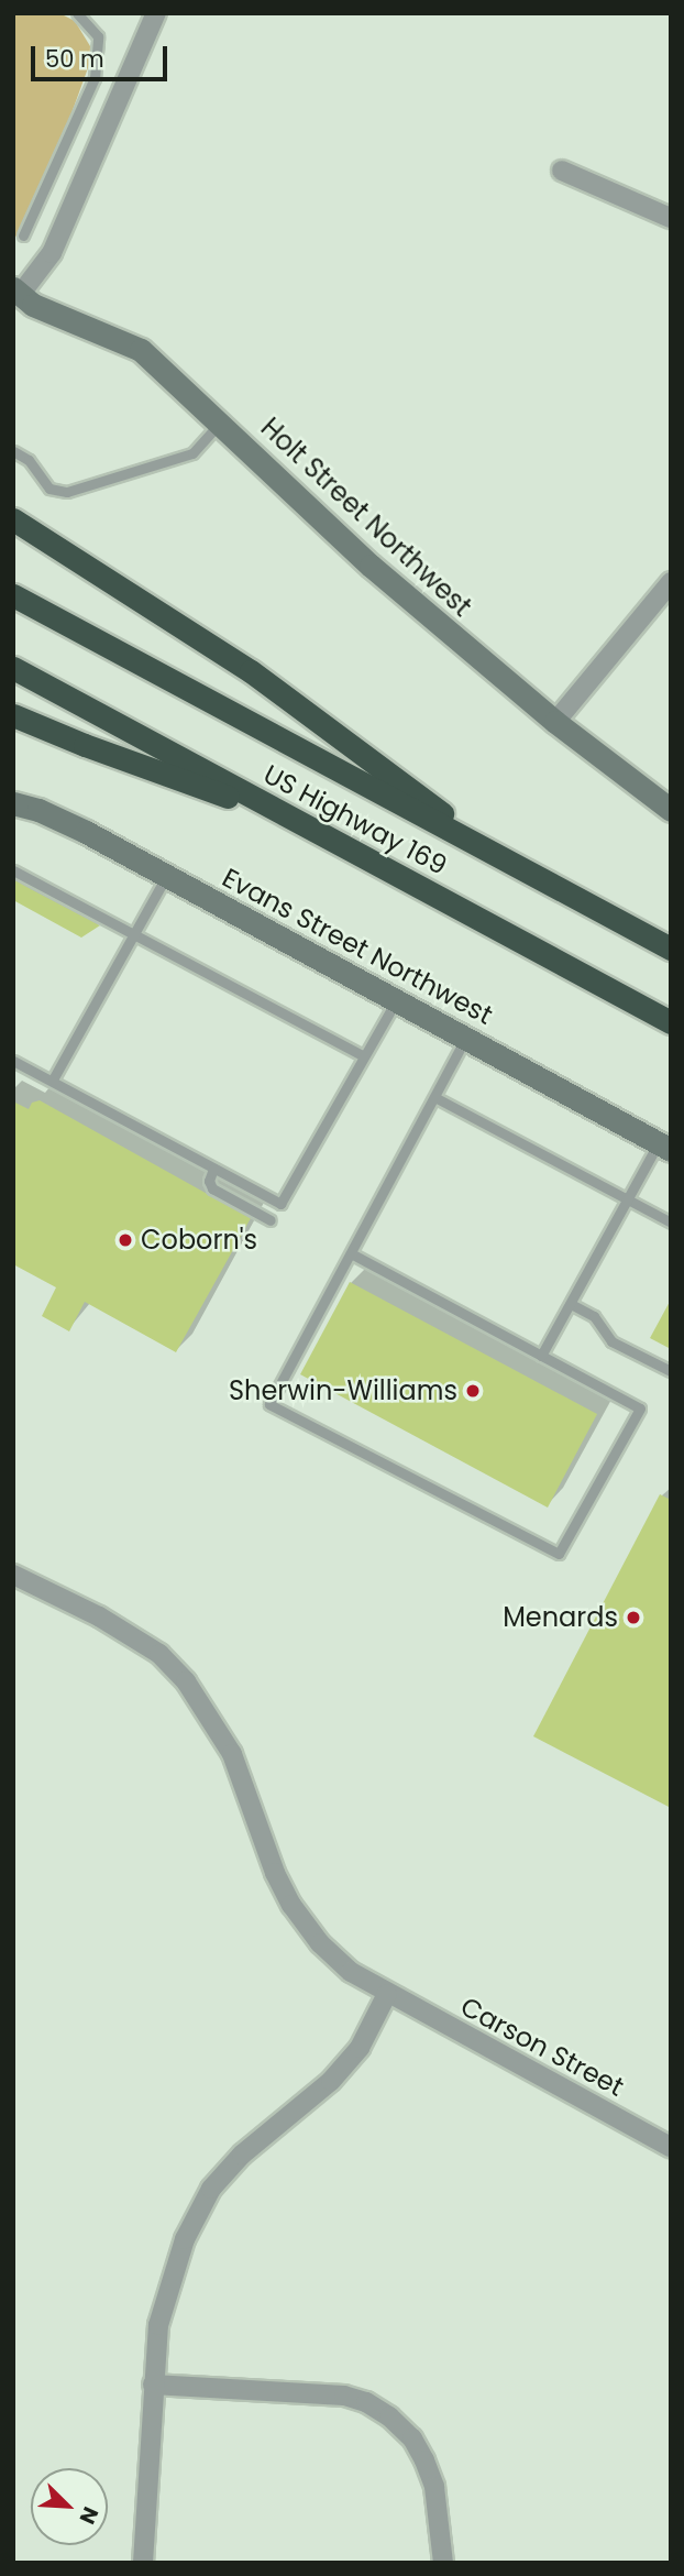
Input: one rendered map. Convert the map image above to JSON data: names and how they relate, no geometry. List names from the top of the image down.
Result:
{
  "streets": {
    "highway": ["US Highway 169"],
    "street": ["Holt Street Northwest", "Evans Street Northwest", "Carson Street"]
  },
  "places": ["Coborn's", "Sherwin-Williams", "Menards"],
  "scale_bar": "50 m",
  "north": "bottom right"
}
